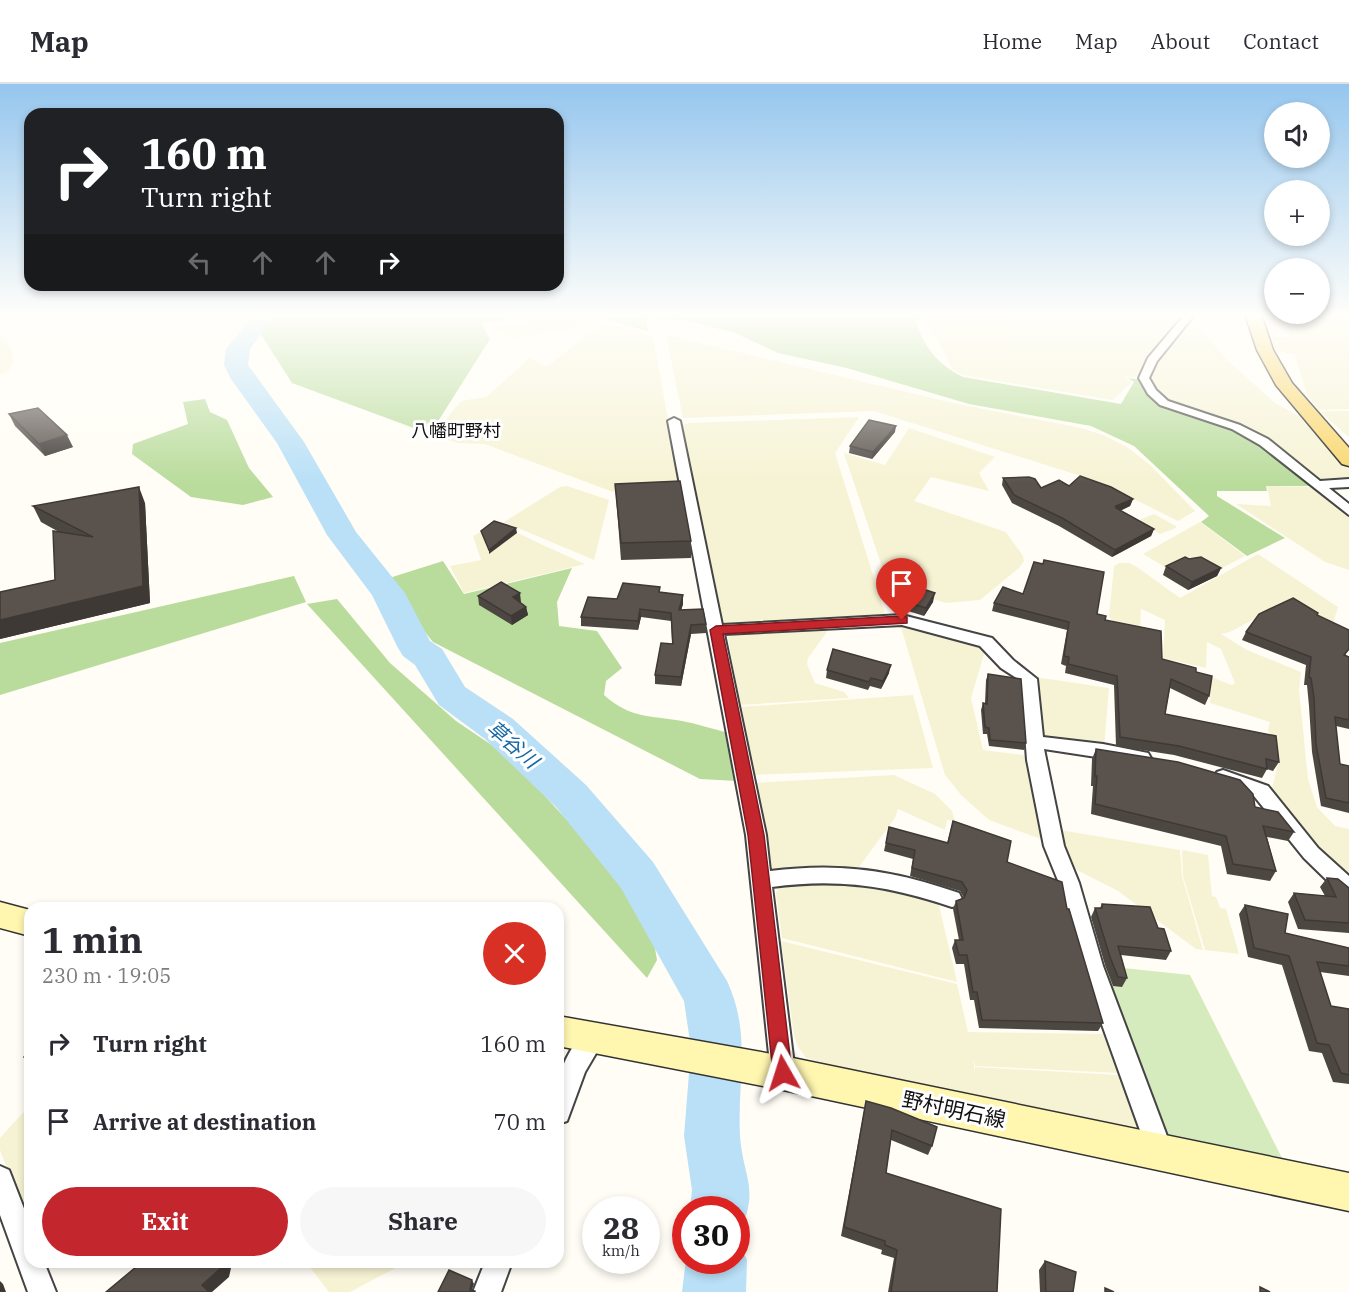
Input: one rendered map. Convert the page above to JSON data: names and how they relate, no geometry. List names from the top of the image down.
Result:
{
  "streets": {
    "main road": ["野村明石線"]
  },
  "districts": ["八幡町野村"],
  "water": ["草谷川"],
  "page": {
    "header": "Map",
    "nav": [
      "Home",
      "Map",
      "About",
      "Contact"
    ],
    "map_buttons": ["+", "−"],
    "turn": ["160 m", "Turn right"],
    "heading": ["1 min", "230 m · 19:05"],
    "list": [
      {
        "name": "Turn right",
        "value": "160 m"
      },
      {
        "name": "Arrive at destination",
        "value": "70 m"
      }
    ],
    "buttons": ["Exit", "Share"],
    "speed": "28 km/h",
    "limit": "30"
  }
}
